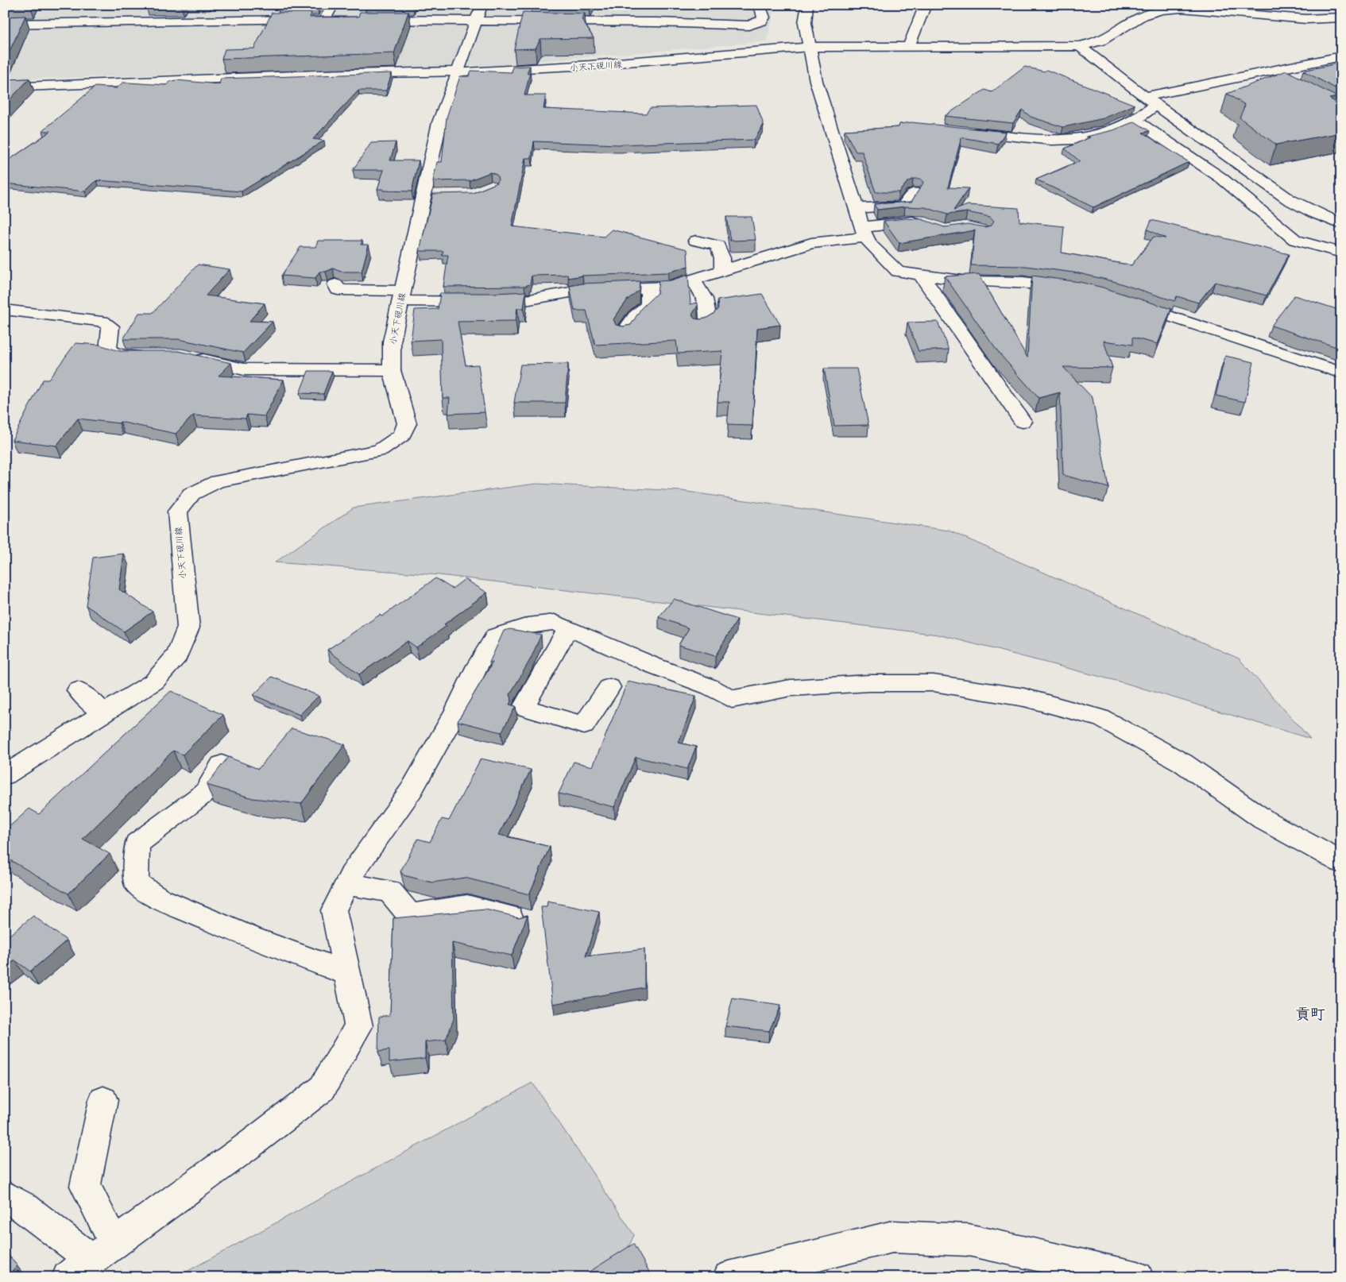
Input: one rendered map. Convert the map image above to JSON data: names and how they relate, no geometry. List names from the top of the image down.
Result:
{
  "streets": {
    "street": ["小天下硯川線"]
  },
  "districts": ["貢町"]
}
